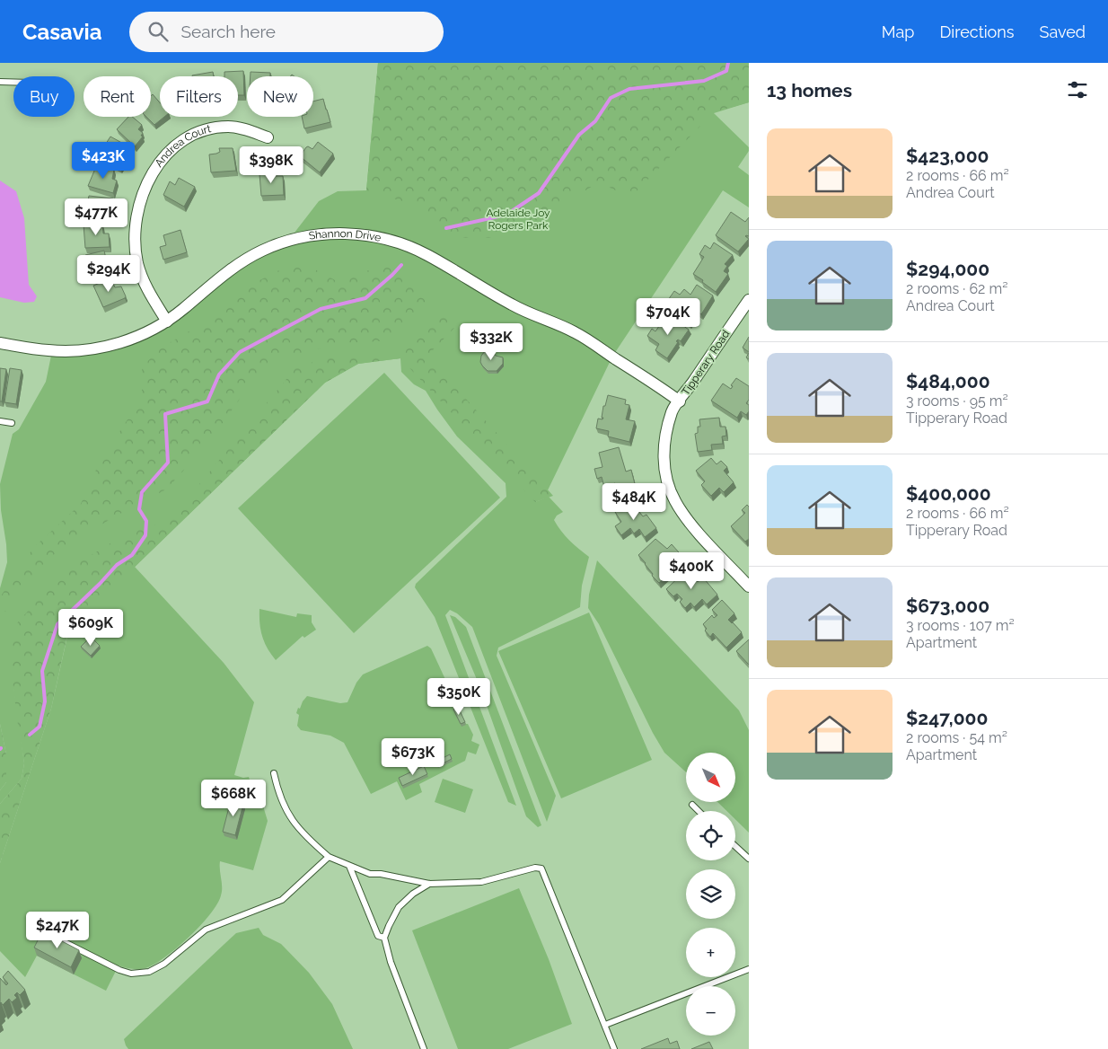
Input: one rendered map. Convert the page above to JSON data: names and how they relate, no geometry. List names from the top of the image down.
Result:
{
  "streets": {
    "street": ["Andrea Court", "Shannon Drive", "Tipperary Road"]
  },
  "crossings": [
    ["Andrea Court", "Shannon Drive"],
    ["Shannon Drive", "Tipperary Road"]
  ],
  "parks": ["Adelaide Joy Rogers Park"],
  "north": "bottom right",
  "page": {
    "header": "Casavia",
    "search": "Search here",
    "nav": ["Map", "Directions", "Saved"],
    "heading": "13 homes",
    "chip": [
      "Buy",
      "Rent",
      "Filters",
      "New"
    ],
    "list": [
      {
        "name": "$423,000",
        "note": "2 rooms · 66 m² · Andrea Court"
      },
      {
        "name": "$294,000",
        "note": "2 rooms · 62 m² · Andrea Court"
      },
      {
        "name": "$484,000",
        "note": "3 rooms · 95 m² · Tipperary Road"
      },
      {
        "name": "$400,000",
        "note": "2 rooms · 66 m² · Tipperary Road"
      },
      {
        "name": "$673,000",
        "note": "3 rooms · 107 m² · Apartment"
      },
      {
        "name": "$247,000",
        "note": "2 rooms · 54 m² · Apartment"
      }
    ],
    "price": [
      "$423K",
      "$398K",
      "$477K",
      "$294K",
      "$704K",
      "$332K",
      "$484K",
      "$400K",
      "$609K",
      "$350K",
      "$673K",
      "$668K",
      "$247K"
    ],
    "map_buttons": ["+", "−"]
  }
}
